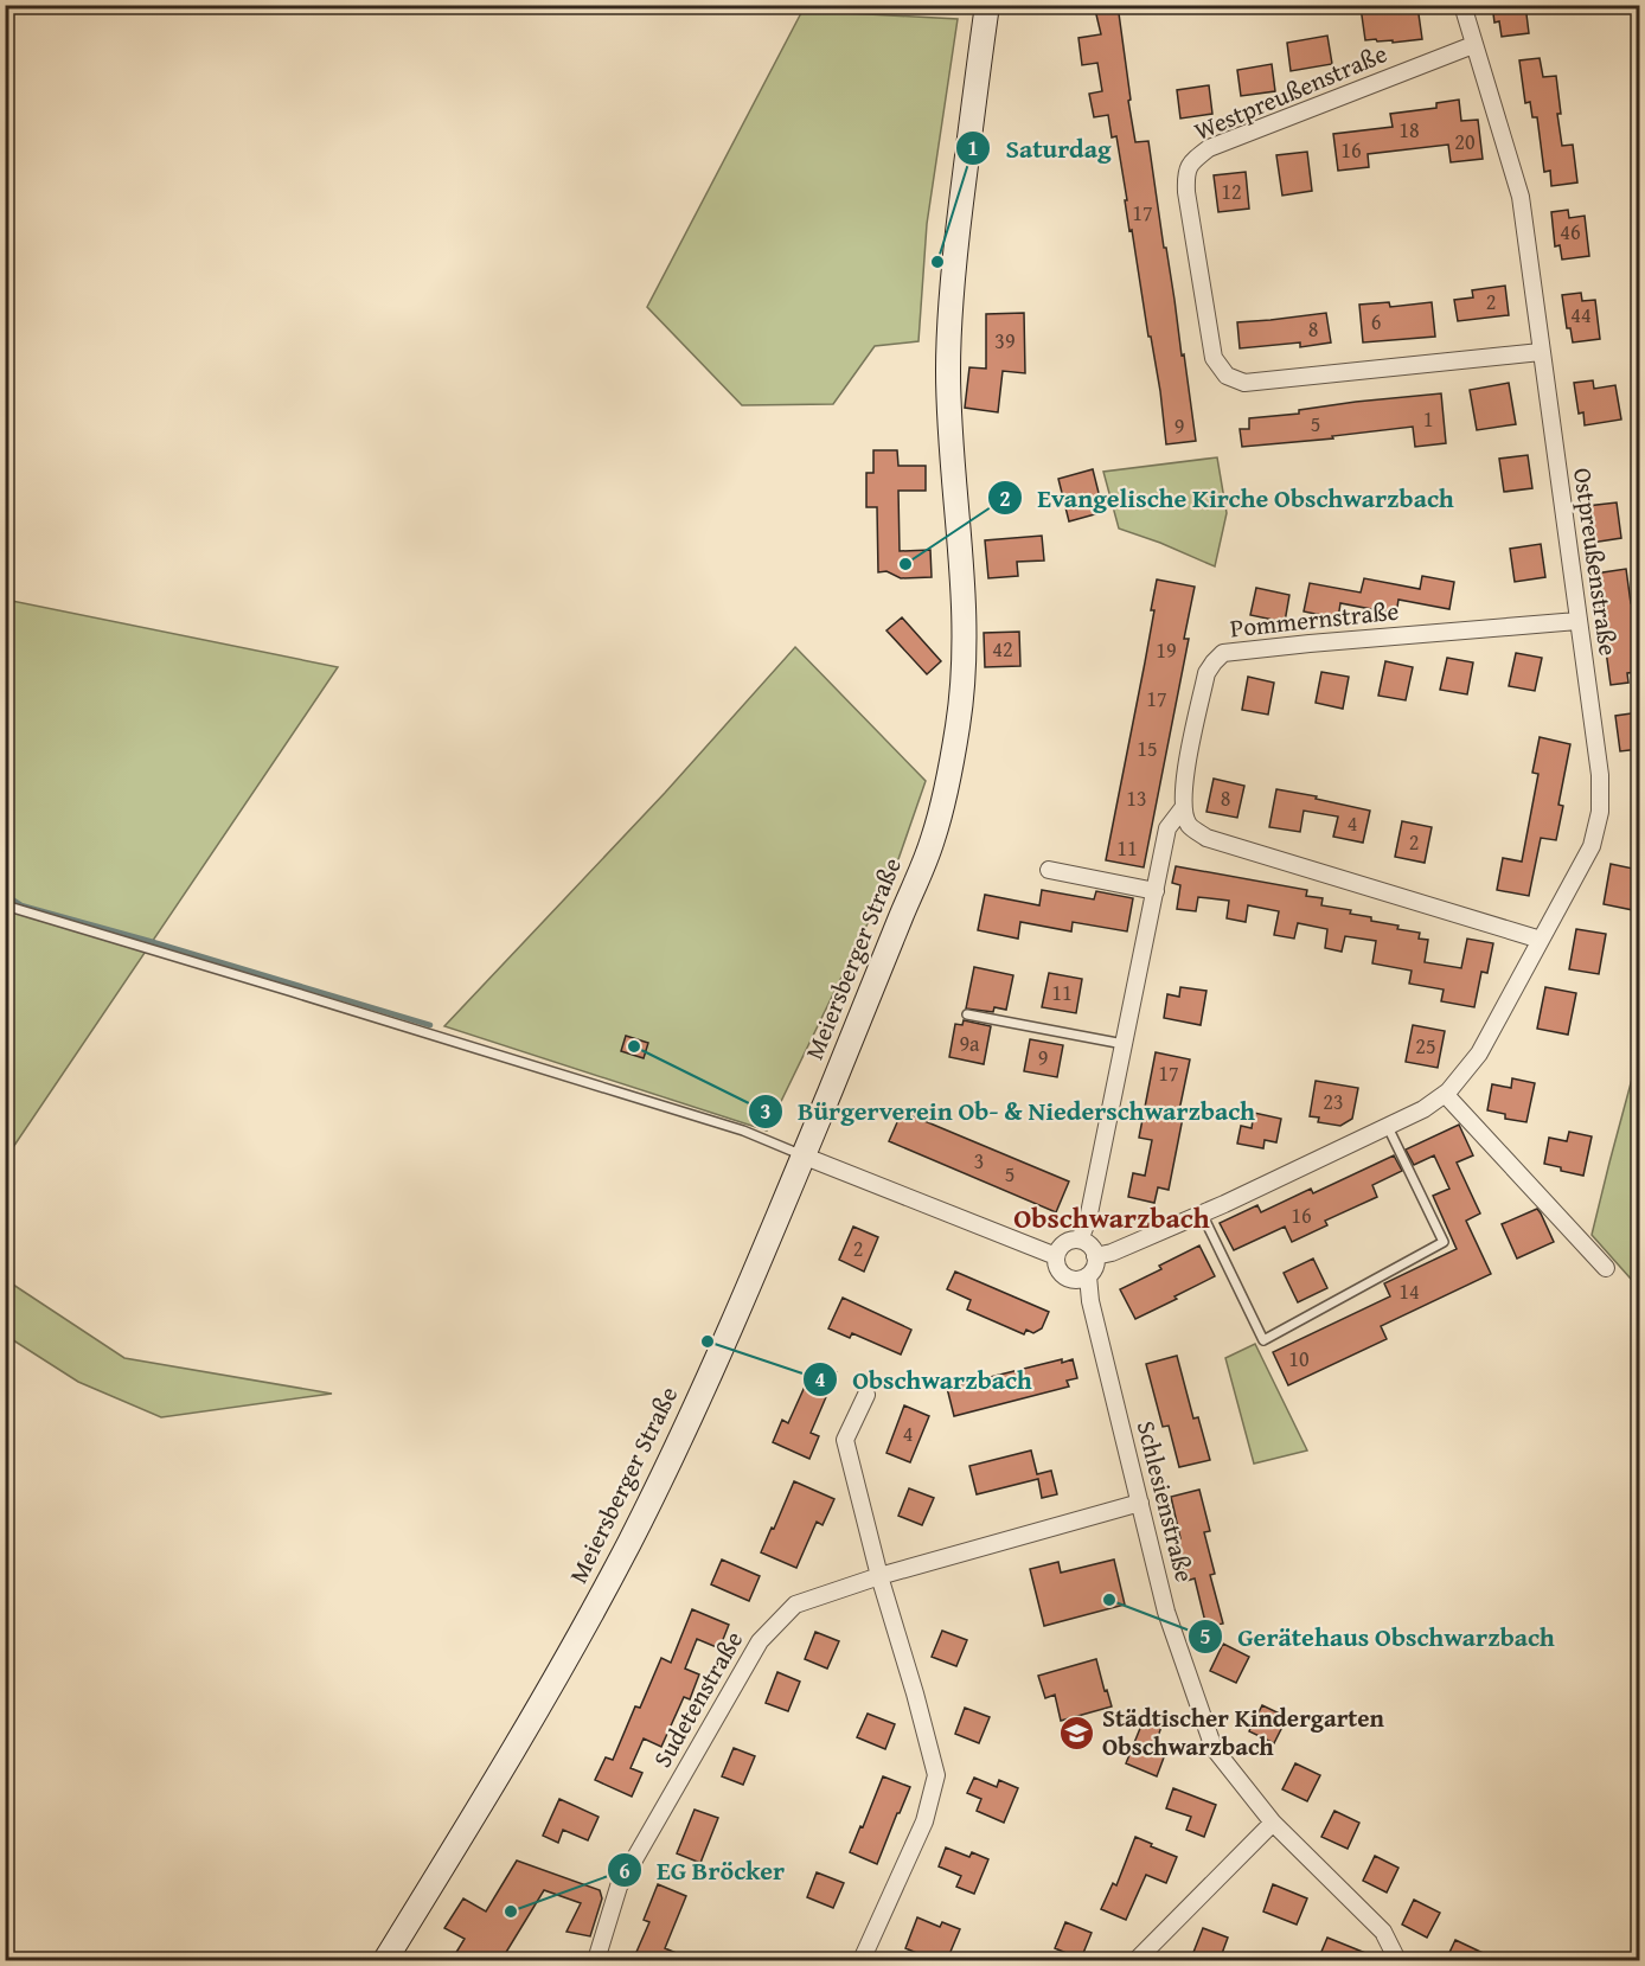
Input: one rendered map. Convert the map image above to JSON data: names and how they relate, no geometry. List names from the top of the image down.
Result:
{
  "streets": {
    "main road": ["Meiersberger Straße"],
    "street": [
      "Westpreußenstraße",
      "Ostpreußenstraße",
      "Pommernstraße",
      "Schlesienstraße",
      "Sudetenstraße"
    ]
  },
  "crossings": [
    ["Westpreußenstraße", "Ostpreußenstraße"],
    ["Ostpreußenstraße", "Pommernstraße"],
    ["Ostpreußenstraße", "Schlesienstraße"],
    ["Schlesienstraße", "Sudetenstraße"]
  ],
  "districts": ["Obschwarzbach"],
  "places": {
    "other": [
      "Saturdag",
      "Evangelische Kirche Obschwarzbach",
      "Bürgerverein Ob- & Niederschwarzbach",
      "Obschwarzbach",
      "Gerätehaus Obschwarzbach",
      "EG Bröcker"
    ],
    "school or university": ["Städtischer Kindergarten Obschwarzbach"]
  },
  "house_numbers": [
    "18",
    "20",
    "16",
    "12",
    "17",
    "46",
    "2",
    "44",
    "6",
    "8",
    "39",
    "1",
    "5",
    "9",
    "42",
    "19",
    "17",
    "15",
    "13",
    "8",
    "4",
    "2",
    "11",
    "11",
    "9a",
    "25",
    "9",
    "17",
    "23",
    "3",
    "5",
    "16",
    "2",
    "14",
    "10",
    "4"
  ]
}
